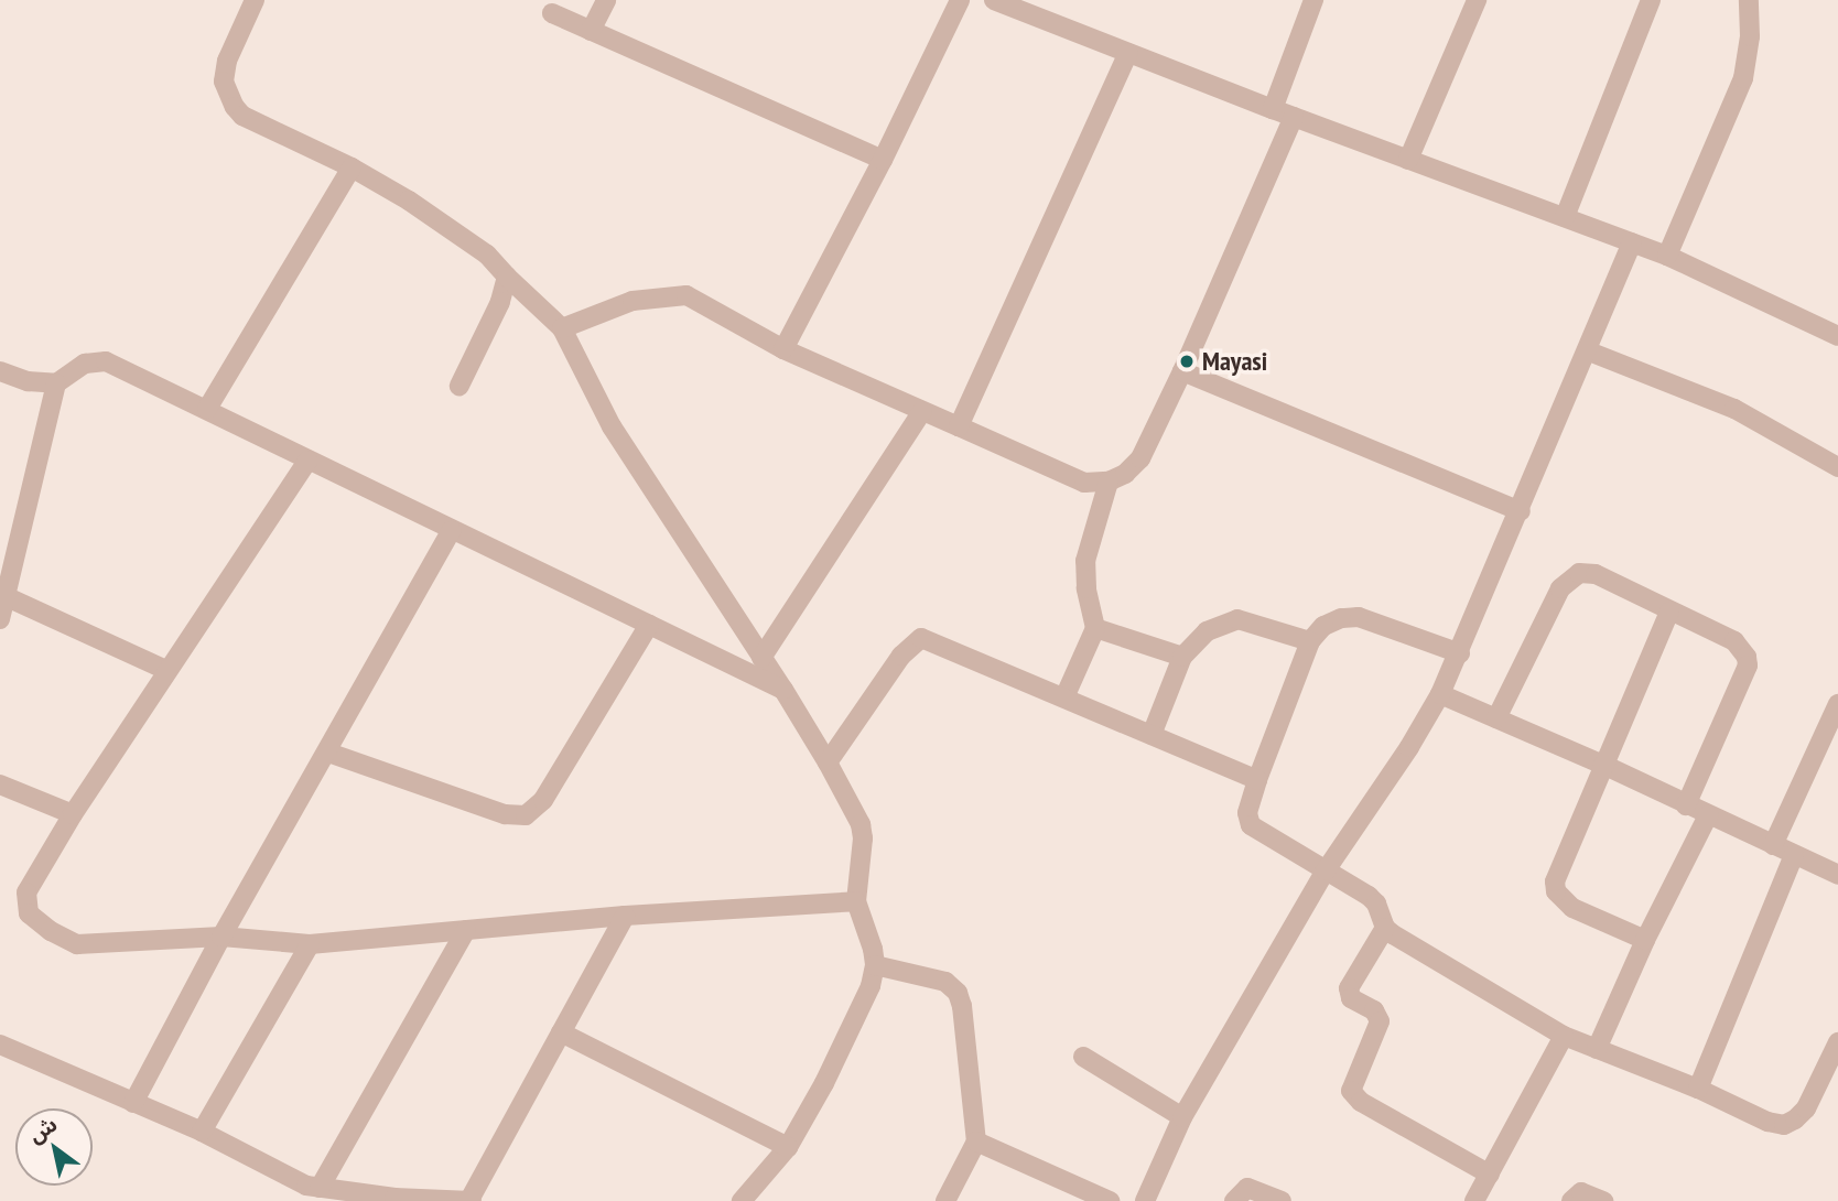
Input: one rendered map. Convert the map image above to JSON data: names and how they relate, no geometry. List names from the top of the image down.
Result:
{
  "places": ["Mayasi"],
  "north": "top left"
}
